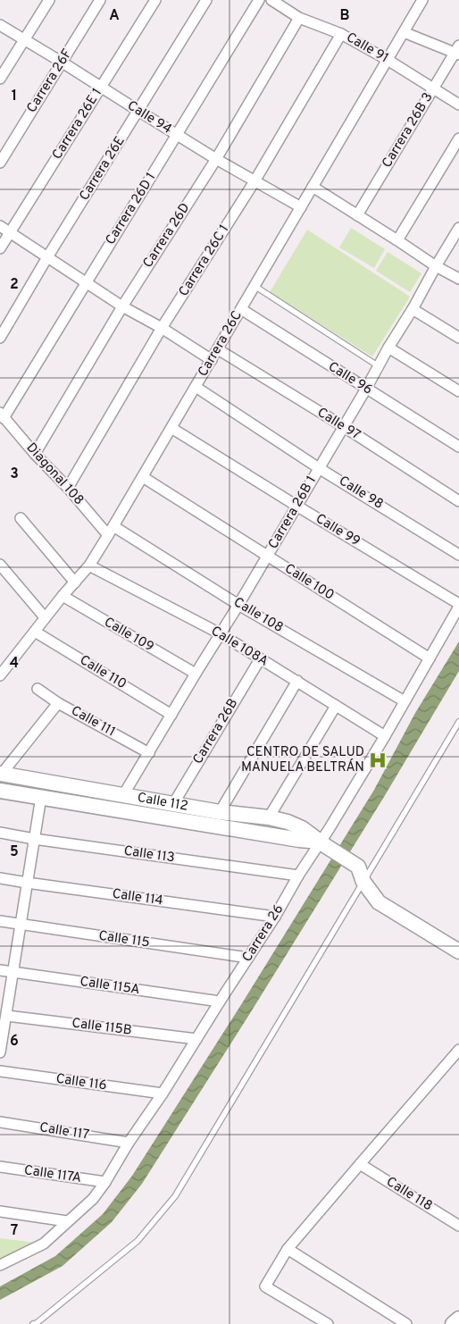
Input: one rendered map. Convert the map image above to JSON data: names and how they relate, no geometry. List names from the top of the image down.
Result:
{
  "streets": {
    "street": [
      "Calle 91",
      "Carrera 26F",
      "Calle 94",
      "Carrera 26E 1",
      "Carrera 26B 3",
      "Carrera 26E",
      "Carrera 26D 1",
      "Carrera 26D",
      "Carrera 26C 1",
      "Carrera 26C",
      "Calle 96",
      "Calle 97",
      "Diagonal 108",
      "Calle 98",
      "Carrera 26B 1",
      "Calle 99",
      "Calle 100",
      "Calle 108",
      "Calle 109",
      "Calle 108A",
      "Calle 110",
      "Calle 111",
      "Carrera 26B",
      "Calle 112",
      "Calle 113",
      "Calle 114",
      "Carrera 26",
      "Calle 115",
      "Calle 115A",
      "Calle 115B",
      "Calle 116",
      "Calle 117",
      "Calle 117A",
      "Calle 118"
    ]
  },
  "crossings": [
    ["Calle 91", "Carrera 26B 3"],
    ["Calle 91", "Carrera 26D"],
    ["Calle 91", "Carrera 26C 1"],
    ["Calle 91", "Carrera 26C"],
    ["Carrera 26F", "Calle 94"],
    ["Calle 94", "Carrera 26E 1"],
    ["Calle 94", "Carrera 26E"],
    ["Calle 94", "Carrera 26D 1"],
    ["Calle 94", "Carrera 26D"],
    ["Calle 94", "Carrera 26C 1"],
    ["Calle 94", "Carrera 26C"],
    ["Carrera 26D 1", "Diagonal 108"],
    ["Carrera 26D", "Diagonal 108"],
    ["Carrera 26C 1", "Diagonal 108"],
    ["Carrera 26C", "Calle 96"],
    ["Carrera 26C", "Calle 97"],
    ["Carrera 26C", "Diagonal 108"],
    ["Carrera 26C", "Calle 98"],
    ["Carrera 26C", "Calle 99"],
    ["Carrera 26C", "Calle 100"],
    ["Carrera 26C", "Calle 108"],
    ["Carrera 26C", "Calle 109"],
    ["Carrera 26C", "Calle 108A"],
    ["Carrera 26C", "Calle 110"],
    ["Calle 96", "Carrera 26B 1"],
    ["Calle 97", "Carrera 26B 1"],
    ["Calle 98", "Carrera 26B 1"],
    ["Carrera 26B 1", "Calle 99"],
    ["Carrera 26B 1", "Calle 100"],
    ["Carrera 26B 1", "Calle 108"],
    ["Carrera 26B 1", "Calle 109"],
    ["Carrera 26B 1", "Calle 108A"],
    ["Carrera 26B 1", "Calle 110"],
    ["Carrera 26B 1", "Calle 111"],
    ["Carrera 26B 1", "Calle 112"],
    ["Calle 99", "Carrera 26"],
    ["Calle 100", "Carrera 26"],
    ["Calle 108", "Carrera 26"],
    ["Calle 108A", "Carrera 26B"],
    ["Calle 108A", "Carrera 26"],
    ["Carrera 26B", "Calle 112"],
    ["Calle 112", "Carrera 26"],
    ["Calle 113", "Carrera 26"],
    ["Calle 114", "Carrera 26"],
    ["Carrera 26", "Calle 115"],
    ["Carrera 26", "Calle 115A"],
    ["Carrera 26", "Calle 115B"],
    ["Carrera 26", "Calle 116"],
    ["Carrera 26", "Calle 117"],
    ["Carrera 26", "Calle 117A"]
  ],
  "places": {
    "hospital": ["CENTRO DE SALUD MANUELA BELTRÁN"]
  },
  "grid": {
    "columns": ["A", "B"],
    "rows": [
      "1",
      "2",
      "3",
      "4",
      "5",
      "6",
      "7"
    ]
  }
}
